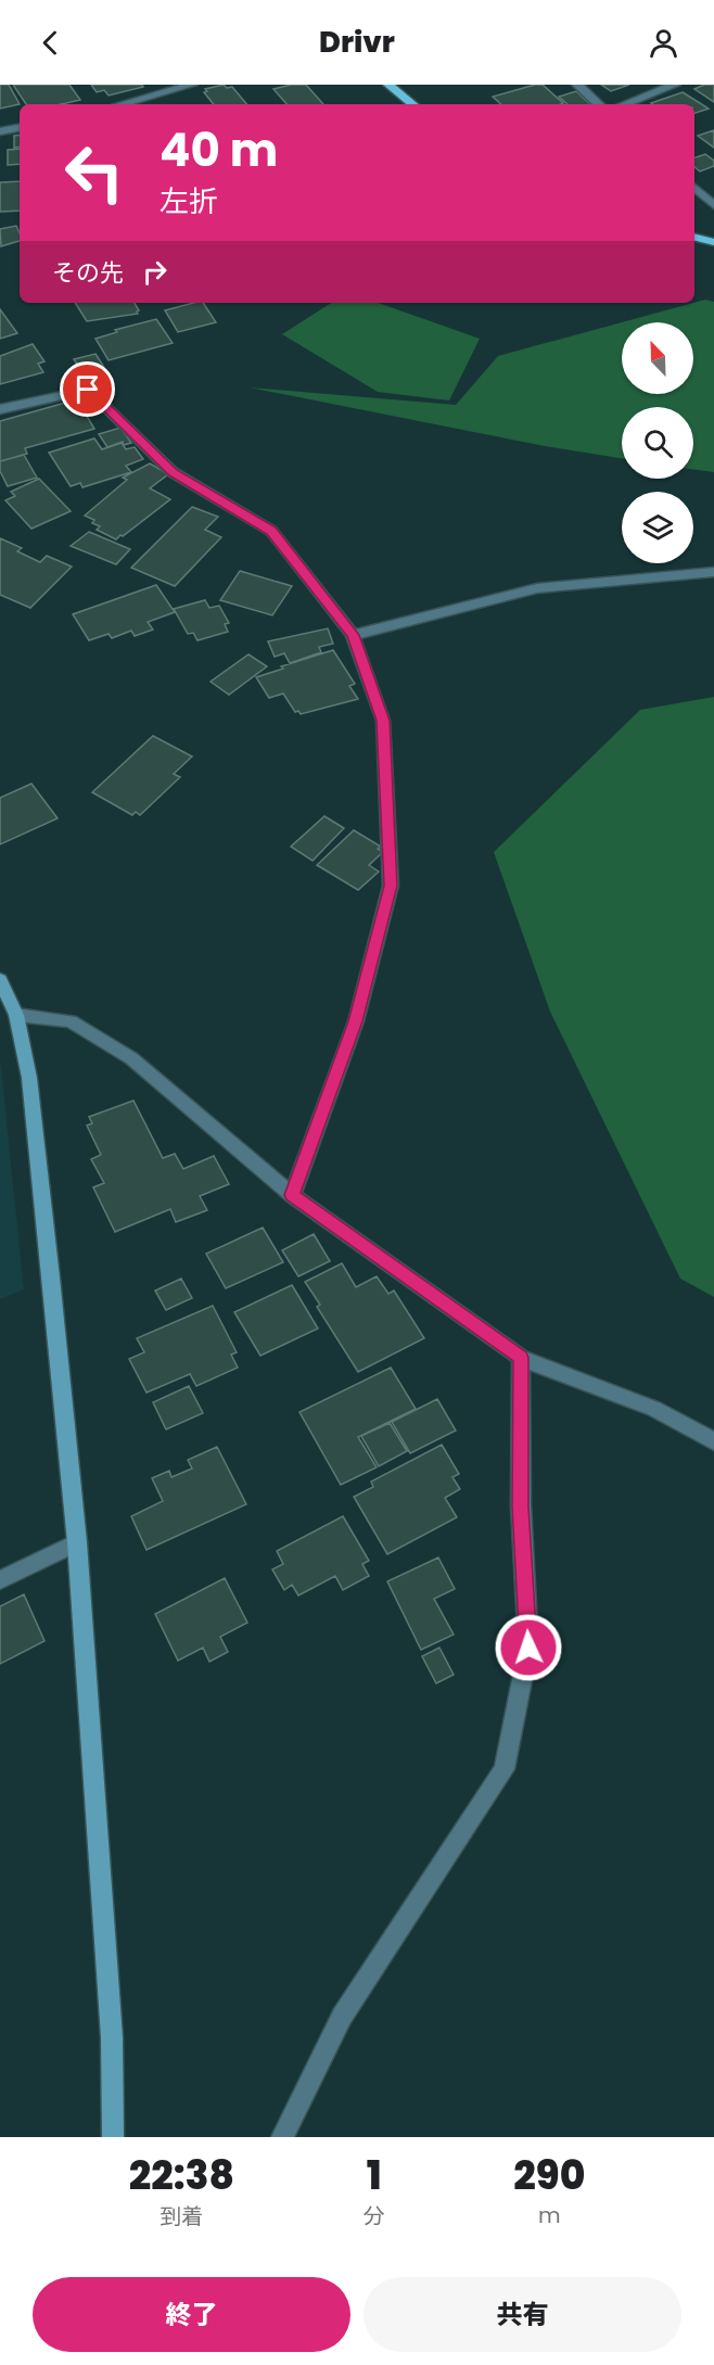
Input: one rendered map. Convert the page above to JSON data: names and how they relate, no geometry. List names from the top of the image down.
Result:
{
  "north": "top left",
  "page": {
    "header": "Drivr",
    "turn": ["40 m", "左折"],
    "then": "その先",
    "eta": [
      "22:38",
      "到着",
      "1",
      "分",
      "290",
      "m"
    ],
    "buttons": ["終了", "共有"]
  }
}
